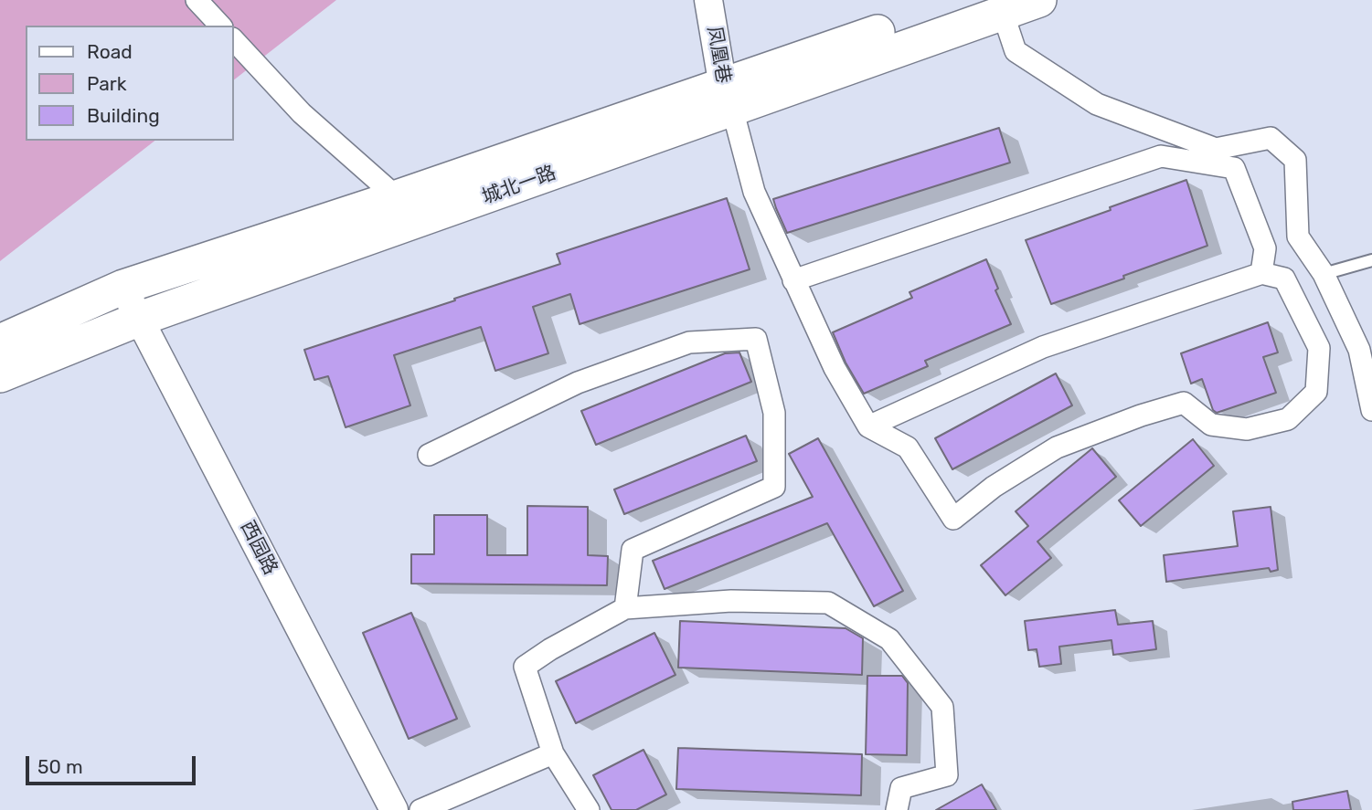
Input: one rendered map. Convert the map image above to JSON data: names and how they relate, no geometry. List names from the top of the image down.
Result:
{
  "streets": {
    "main road": ["城北一路"],
    "street": ["凤凰巷", "西园路"]
  },
  "crossings": [
    ["凤凰巷", "城北一路"],
    ["城北一路", "西园路"]
  ],
  "legend": ["Road", "Park", "Building"],
  "scale_bar": "50 m"
}
